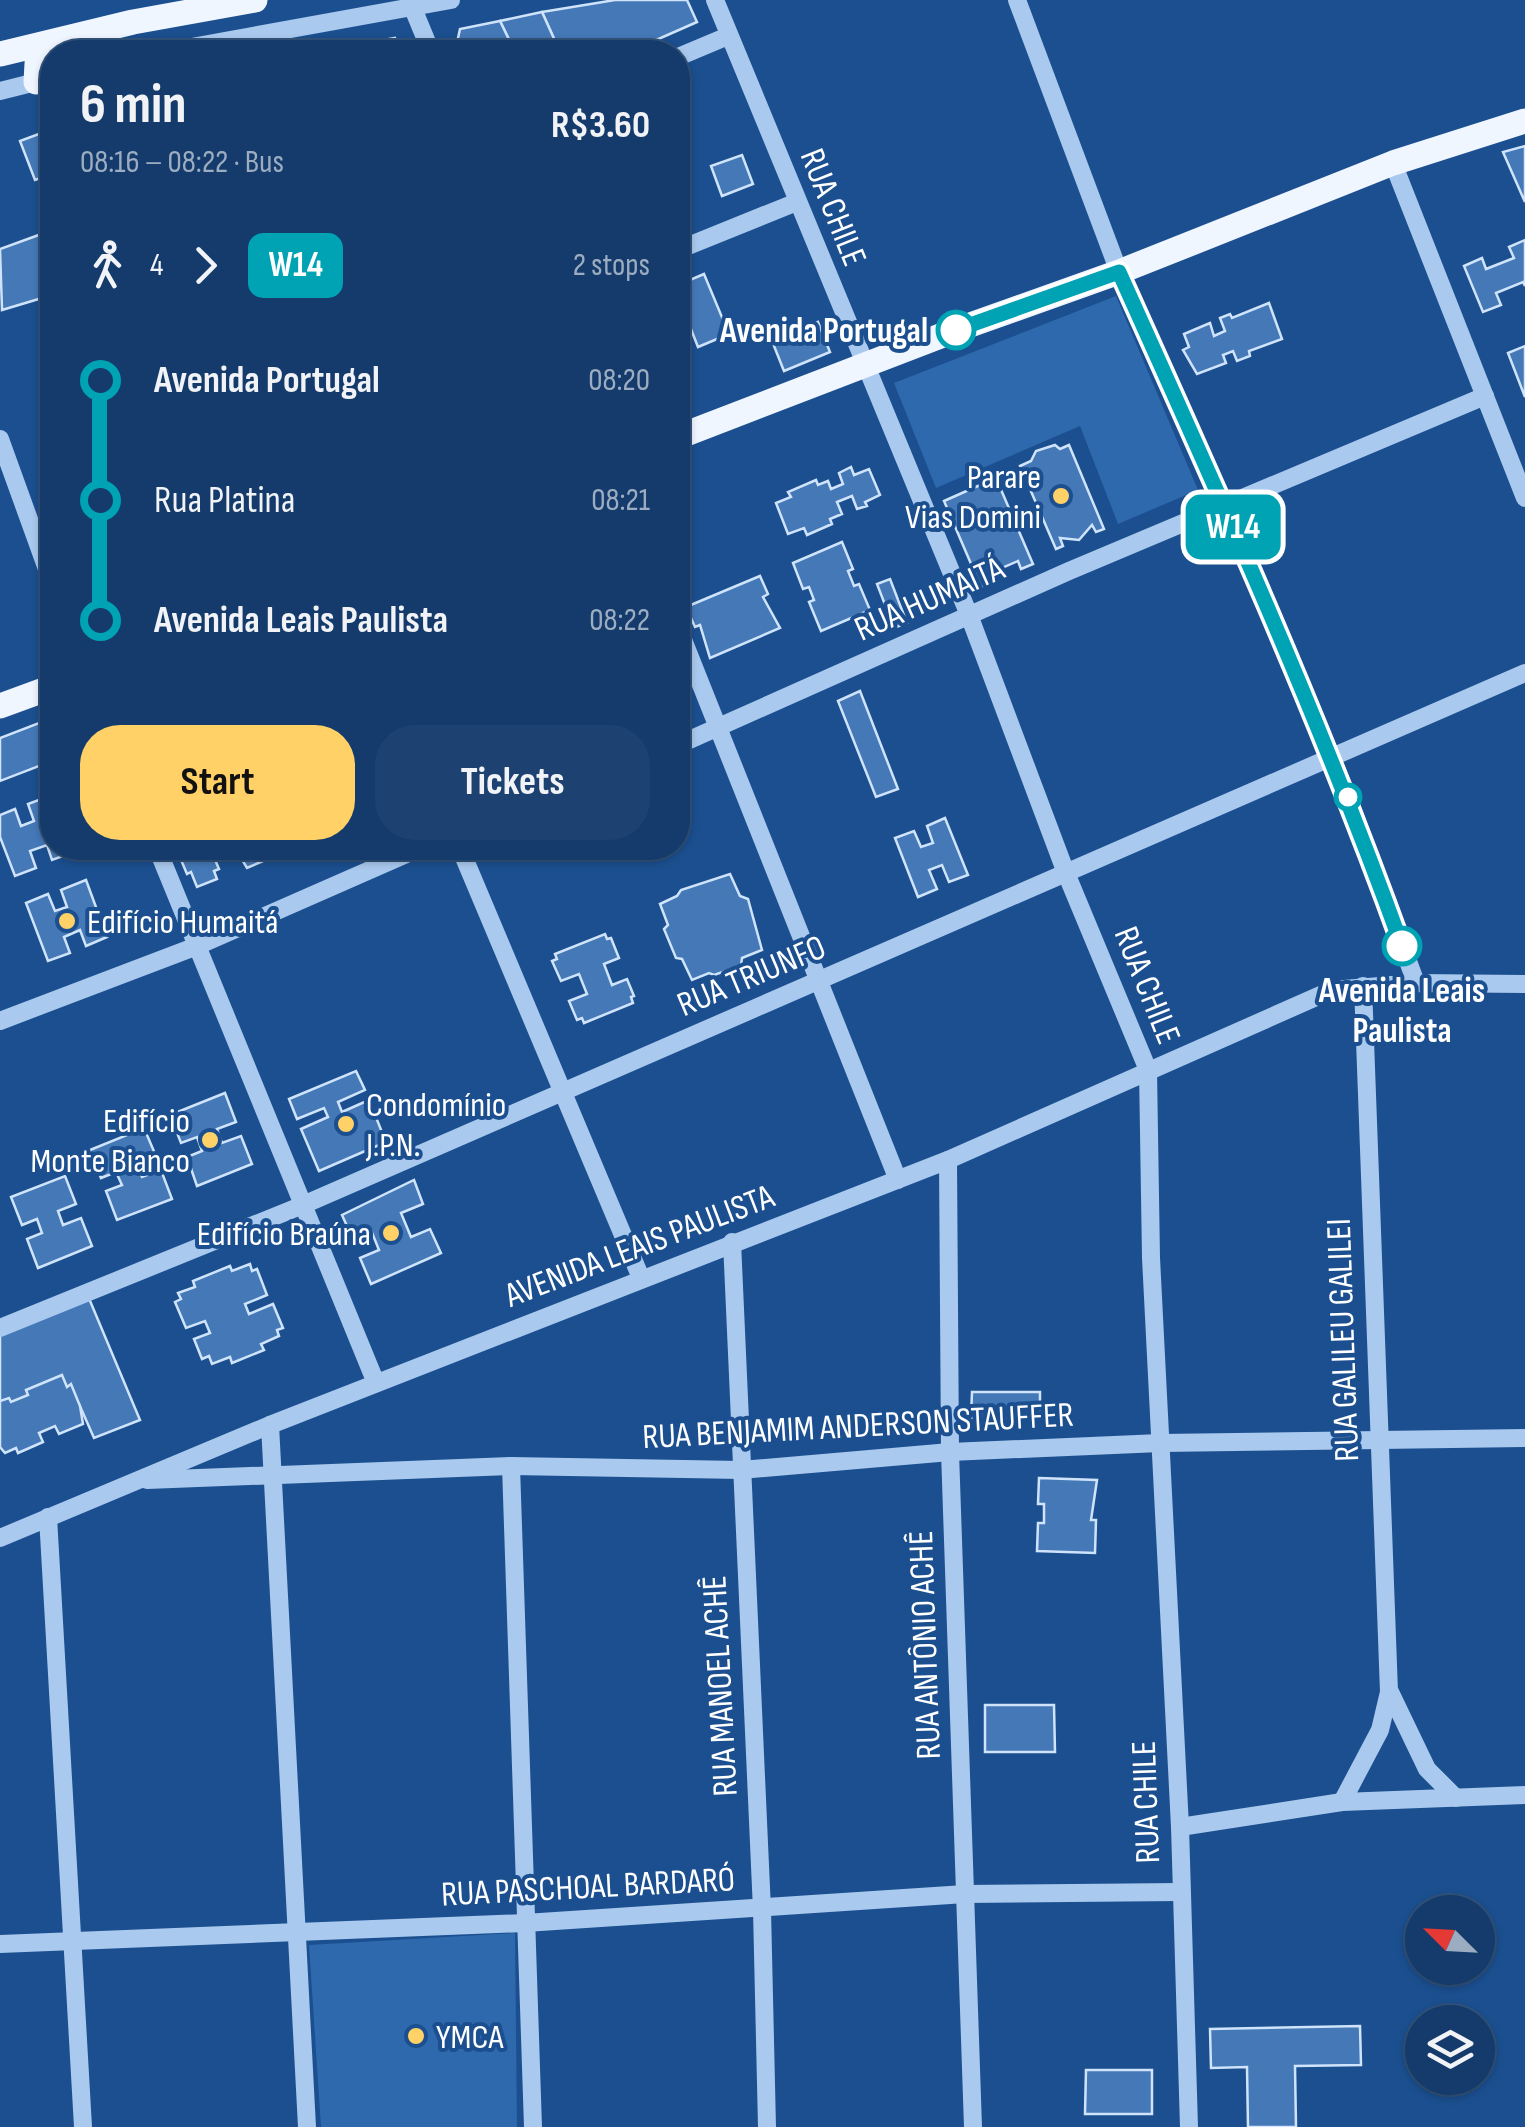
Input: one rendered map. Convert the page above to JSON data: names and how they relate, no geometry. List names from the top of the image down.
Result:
{
  "streets": {
    "street": [
      "RUA CHILE",
      "RUA HUMAITÁ",
      "RUA TRIUNFO",
      "AVENIDA LEAIS PAULISTA",
      "RUA GALILEU GALILEI",
      "RUA BENJAMIM ANDERSON STAUFFER",
      "RUA ANTÔNIO ACHÊ",
      "RUA MANOEL ACHÊ",
      "RUA PASCHOAL BARDARÓ"
    ]
  },
  "crossings": [
    ["RUA CHILE", "RUA HUMAITÁ"],
    ["RUA CHILE", "RUA TRIUNFO"],
    ["RUA CHILE", "AVENIDA LEAIS PAULISTA"],
    ["RUA CHILE", "RUA BENJAMIM ANDERSON STAUFFER"],
    ["RUA CHILE", "RUA PASCHOAL BARDARÓ"],
    ["AVENIDA LEAIS PAULISTA", "RUA GALILEU GALILEI"],
    ["AVENIDA LEAIS PAULISTA", "RUA BENJAMIM ANDERSON STAUFFER"],
    ["AVENIDA LEAIS PAULISTA", "RUA ANTÔNIO ACHÊ"],
    ["AVENIDA LEAIS PAULISTA", "RUA MANOEL ACHÊ"],
    ["RUA GALILEU GALILEI", "RUA BENJAMIM ANDERSON STAUFFER"],
    ["RUA BENJAMIM ANDERSON STAUFFER", "RUA ANTÔNIO ACHÊ"],
    ["RUA BENJAMIM ANDERSON STAUFFER", "RUA MANOEL ACHÊ"],
    ["RUA ANTÔNIO ACHÊ", "RUA PASCHOAL BARDARÓ"],
    ["RUA MANOEL ACHÊ", "RUA PASCHOAL BARDARÓ"]
  ],
  "places": [
    "Avenida Portugal",
    "Parare Vias Domini",
    "Edifício Humaitá",
    "Avenida Leais Paulista",
    "Condomínio J.P.N.",
    "Edifício Monte Bianco",
    "Edifício Braúna",
    "YMCA"
  ],
  "lines": ["bus line W14"],
  "north": "top left",
  "page": {
    "on_map": "W14",
    "heading": ["6 min", "08:16 – 08:22 · Bus", "R$3.60"],
    "legs": ["4", "W14", "2 stops"],
    "list": [
      {
        "name": "Avenida Portugal",
        "value": "08:20"
      },
      {
        "name": "Rua Platina",
        "value": "08:21"
      },
      {
        "name": "Avenida Leais Paulista",
        "value": "08:22"
      }
    ],
    "buttons": ["Start", "Tickets"]
  }
}
